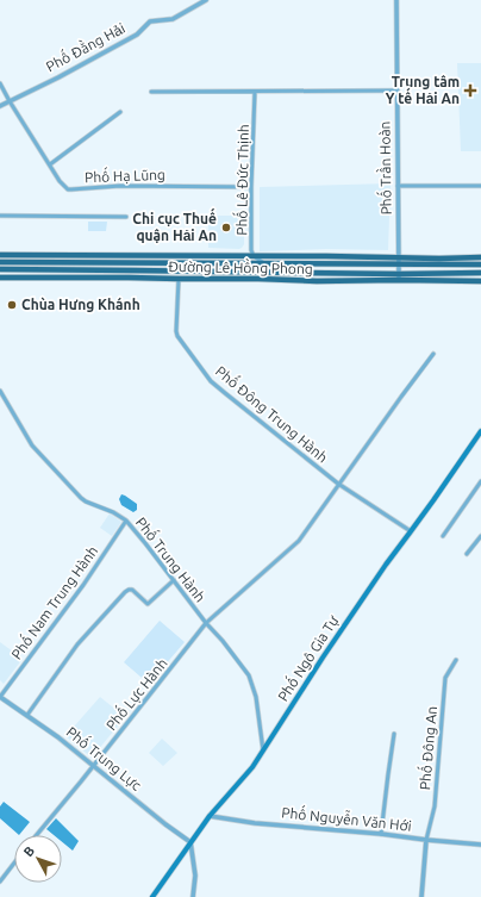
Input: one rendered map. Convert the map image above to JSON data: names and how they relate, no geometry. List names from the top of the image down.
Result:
{
  "streets": {
    "main road": ["Đường Lê Hồng Phong", "Phố Ngô Gia Tự"],
    "street": [
      "Phố Đằng Hải",
      "Phố Trần Hoàn",
      "Phố Hạ Lũng",
      "Phố Lê Đức Thịnh",
      "Phố Đông Trung Hành",
      "Phố Trung Hành",
      "Phố Nam Trung Hành",
      "Phố Lực Hành",
      "Phố Đông An",
      "Phố Trung Lực",
      "Phố Nguyễn Văn Hới"
    ]
  },
  "crossings": [
    ["Phố Đằng Hải", "Phố Hạ Lũng"],
    ["Phố Trần Hoàn", "Đường Lê Hồng Phong"],
    ["Phố Hạ Lũng", "Phố Lê Đức Thịnh"],
    ["Phố Lê Đức Thịnh", "Đường Lê Hồng Phong"],
    ["Đường Lê Hồng Phong", "Phố Đông Trung Hành"],
    ["Phố Đông Trung Hành", "Phố Ngô Gia Tự"],
    ["Phố Đông Trung Hành", "Phố Lực Hành"],
    ["Phố Trung Hành", "Phố Nam Trung Hành"],
    ["Phố Trung Hành", "Phố Ngô Gia Tự"],
    ["Phố Trung Hành", "Phố Lực Hành"],
    ["Phố Nam Trung Hành", "Phố Trung Lực"],
    ["Phố Ngô Gia Tự", "Phố Trung Lực"],
    ["Phố Ngô Gia Tự", "Phố Nguyễn Văn Hới"],
    ["Phố Lực Hành", "Phố Trung Lực"],
    ["Phố Đông An", "Phố Nguyễn Văn Hới"]
  ],
  "places": {
    "health": ["Trung tâm Y tế Hải An"],
    "other": ["Chi cục Thuế quận Hải An", "Chùa Hưng Khánh"]
  },
  "north": "top left"
}
